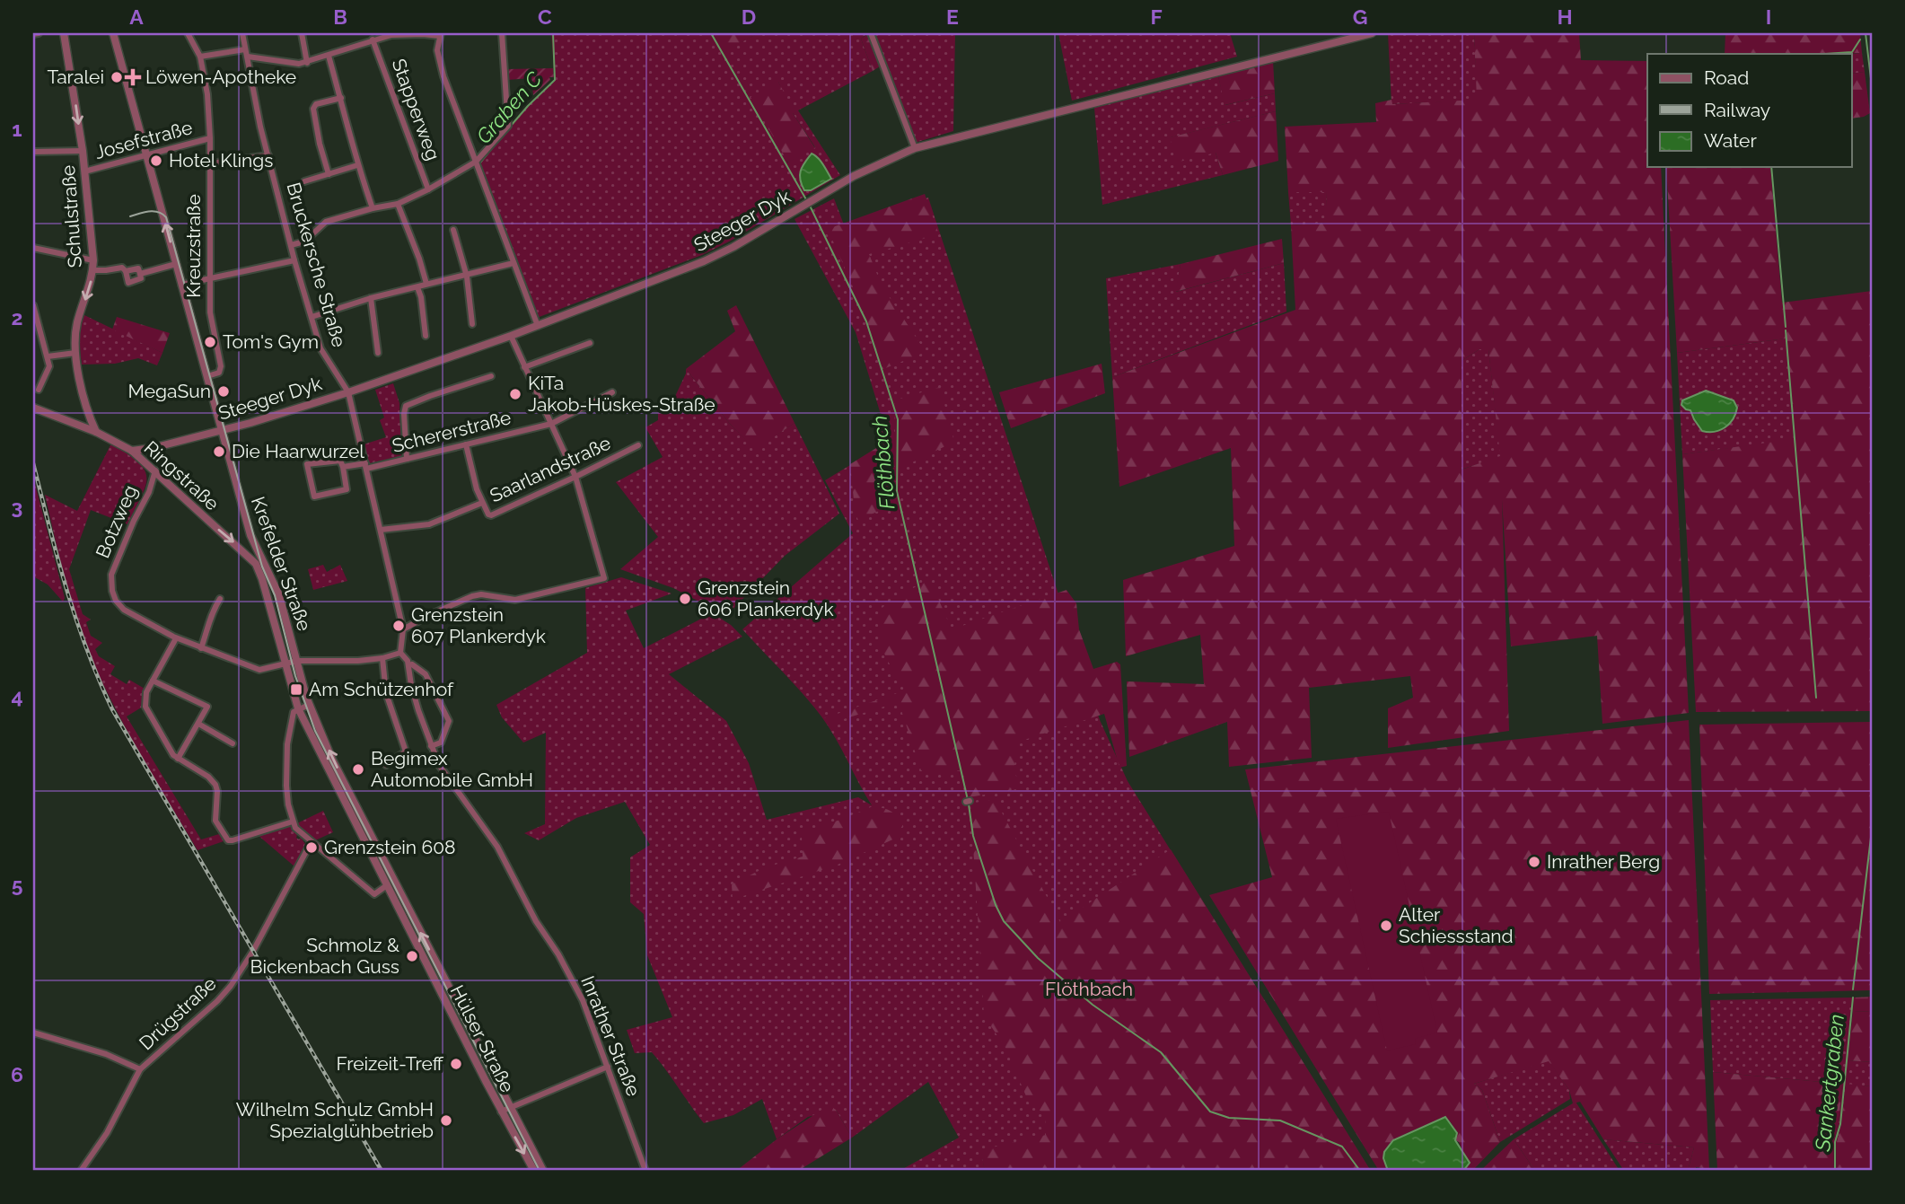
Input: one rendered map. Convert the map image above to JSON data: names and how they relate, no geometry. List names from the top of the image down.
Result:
{
  "streets": {
    "street": [
      "Stapperweg",
      "Josefstraße",
      "Schulstraße",
      "Steeger Dyk",
      "Kreuzstraße",
      "Bruckersche Straße",
      "Schererstraße",
      "Saarlandstraße",
      "Ringstraße",
      "Botzweg",
      "Krefelder Straße",
      "Drügstraße",
      "Inrather Straße",
      "Hülser Straße"
    ]
  },
  "crossings": [
    ["Stapperweg", "Bruckersche Straße"],
    ["Josefstraße", "Schulstraße"],
    ["Josefstraße", "Kreuzstraße"],
    ["Josefstraße", "Krefelder Straße"],
    ["Schulstraße", "Ringstraße"],
    ["Steeger Dyk", "Bruckersche Straße"],
    ["Steeger Dyk", "Ringstraße"],
    ["Steeger Dyk", "Krefelder Straße"],
    ["Kreuzstraße", "Krefelder Straße"],
    ["Bruckersche Straße", "Schererstraße"],
    ["Bruckersche Straße", "Saarlandstraße"],
    ["Bruckersche Straße", "Botzweg"],
    ["Schererstraße", "Saarlandstraße"],
    ["Ringstraße", "Botzweg"],
    ["Ringstraße", "Krefelder Straße"],
    ["Botzweg", "Krefelder Straße"],
    ["Krefelder Straße", "Hülser Straße"]
  ],
  "one_way": ["Schulstraße", "Ringstraße"],
  "water": ["Graben C", "Flöthbach", "Sankertgraben"],
  "parks": ["Flöthbach"],
  "places": {
    "other": [
      "Taralei",
      "Hotel Klings",
      "Tom's Gym",
      "MegaSun",
      "KiTa Jakob-Hüskes-Straße",
      "Die Haarwurzel",
      "Grenzstein 606 Plankerdyk",
      "Grenzstein 607 Plankerdyk",
      "Begimex Automobile GmbH",
      "Grenzstein 608",
      "Inrather Berg",
      "Alter Schiessstand",
      "Schmolz & Bickenbach Guss",
      "Freizeit-Treff",
      "Wilhelm Schulz GmbH Spezialglühbetrieb"
    ],
    "health": ["Löwen-Apotheke"],
    "transit": ["Am Schützenhof"]
  },
  "legend": ["Road", "Railway", "Water"],
  "grid": {
    "columns": [
      "A",
      "B",
      "C",
      "D",
      "E",
      "F",
      "G",
      "H",
      "I"
    ],
    "rows": [
      "1",
      "2",
      "3",
      "4",
      "5",
      "6"
    ]
  }
}
